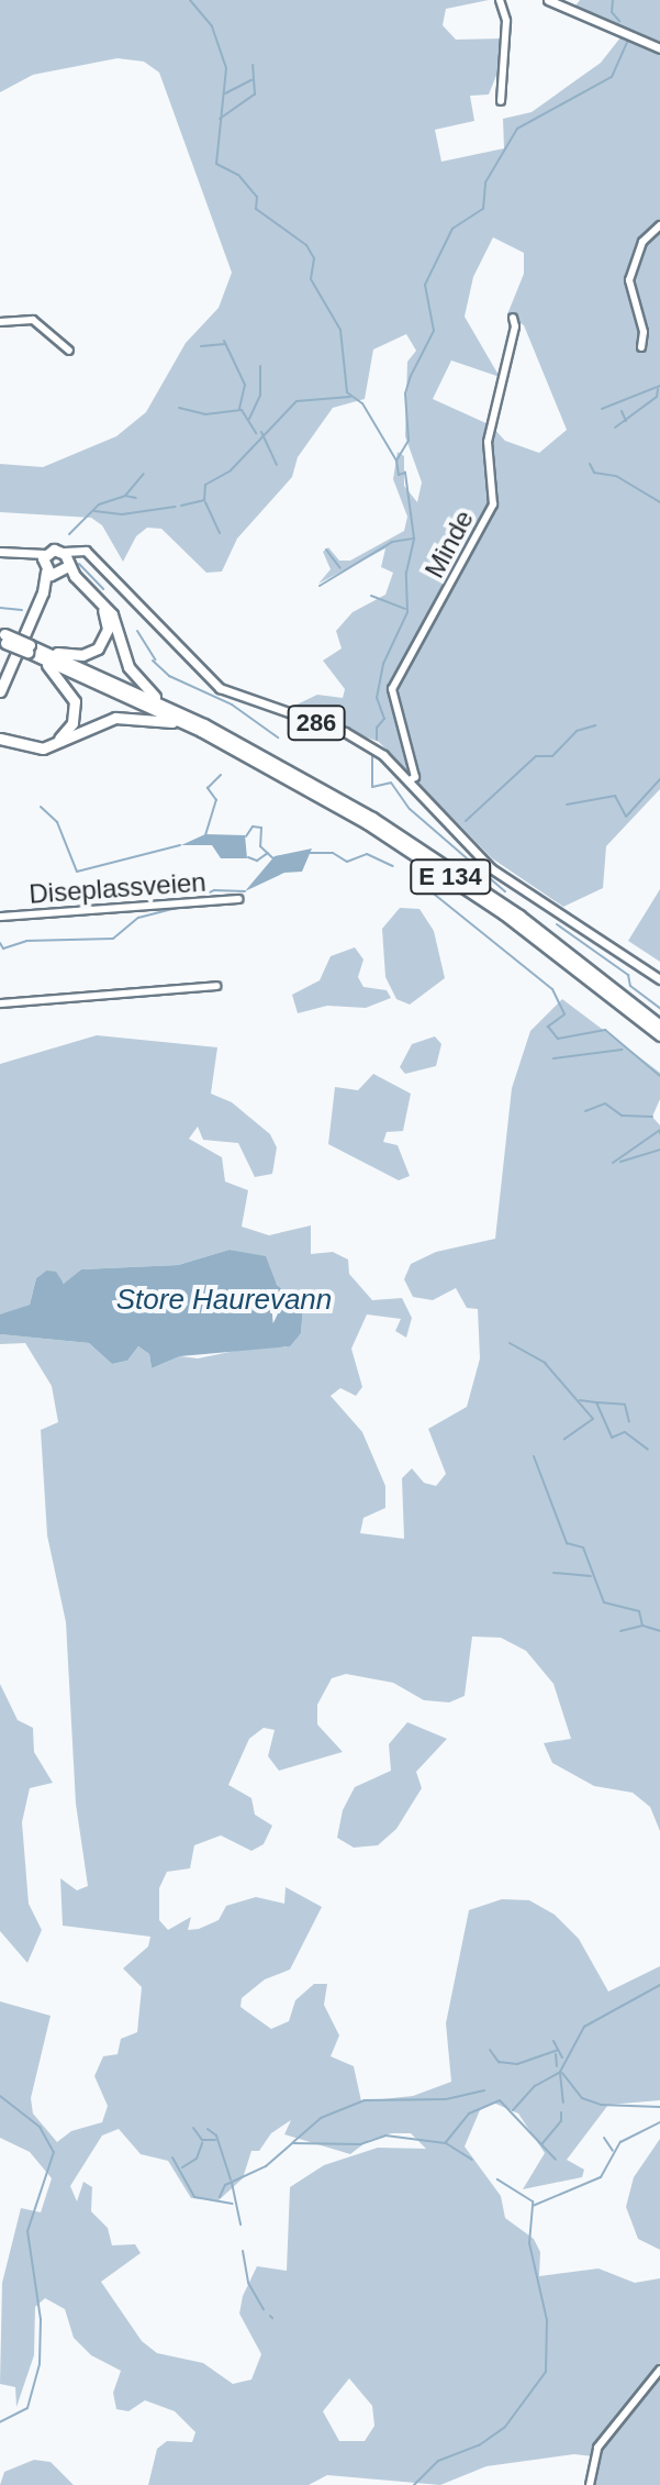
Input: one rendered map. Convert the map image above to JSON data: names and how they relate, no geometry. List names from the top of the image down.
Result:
{
  "streets": {
    "highway": ["E 134"],
    "main road": ["286"],
    "street": ["Minde", "Diseplassveien"]
  },
  "crossings": [
    ["Minde", "286"],
    ["286", "E 134"]
  ],
  "water": ["Store Haurevann"]
}
